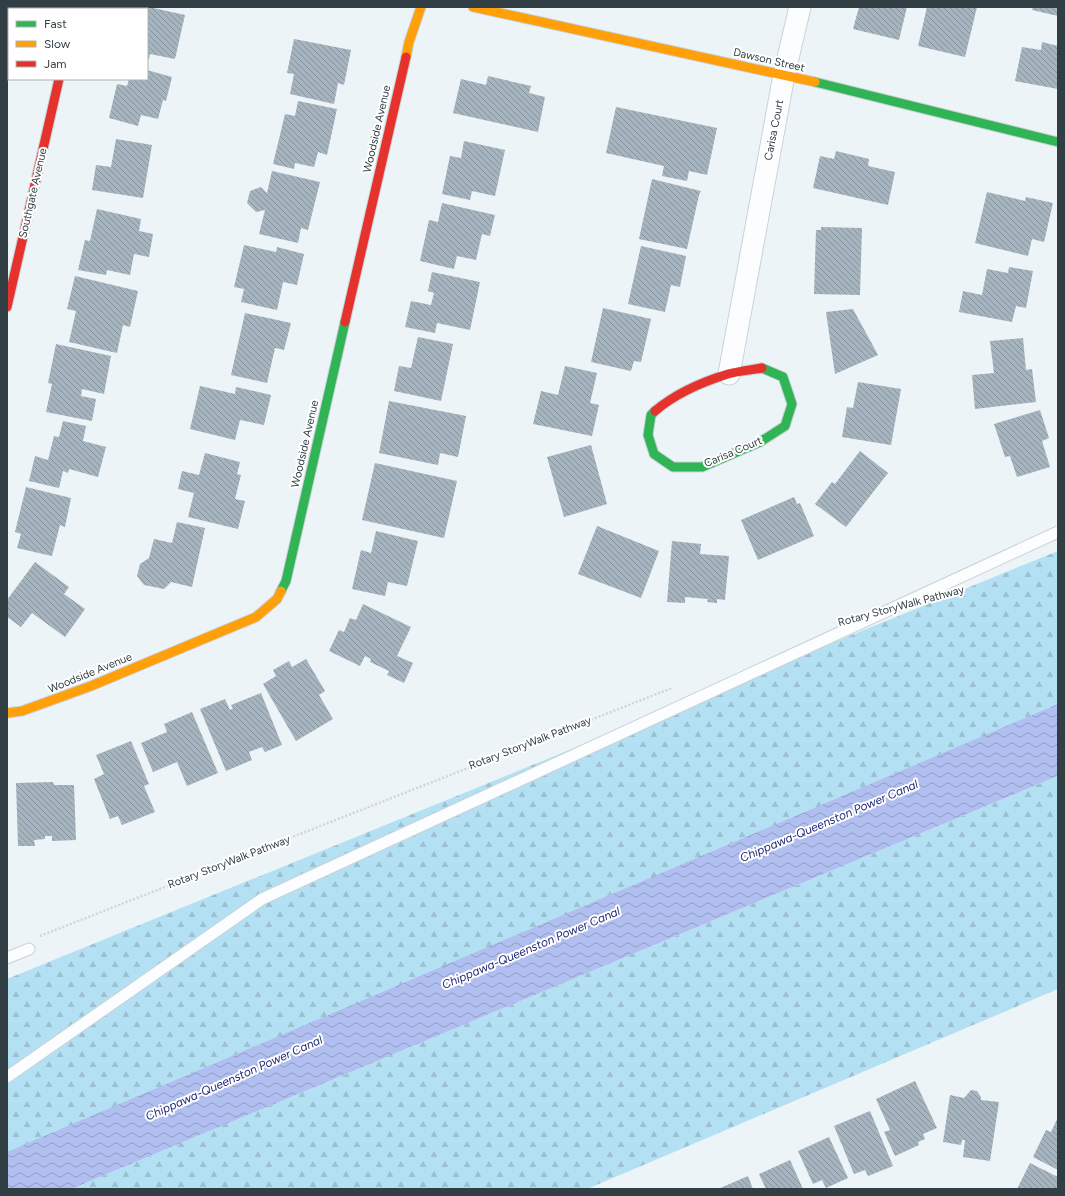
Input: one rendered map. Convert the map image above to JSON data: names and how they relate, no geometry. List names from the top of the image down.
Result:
{
  "streets": {
    "street": [
      "Dawson Street",
      "Woodside Avenue",
      "Carisa Court",
      "Southgate Avenue"
    ],
    "path": ["Rotary StoryWalk Pathway"]
  },
  "crossings": [
    ["Dawson Street", "Carisa Court"]
  ],
  "water": ["Chippawa-Queenston Power Canal"],
  "legend": ["Fast", "Slow", "Jam"]
}
